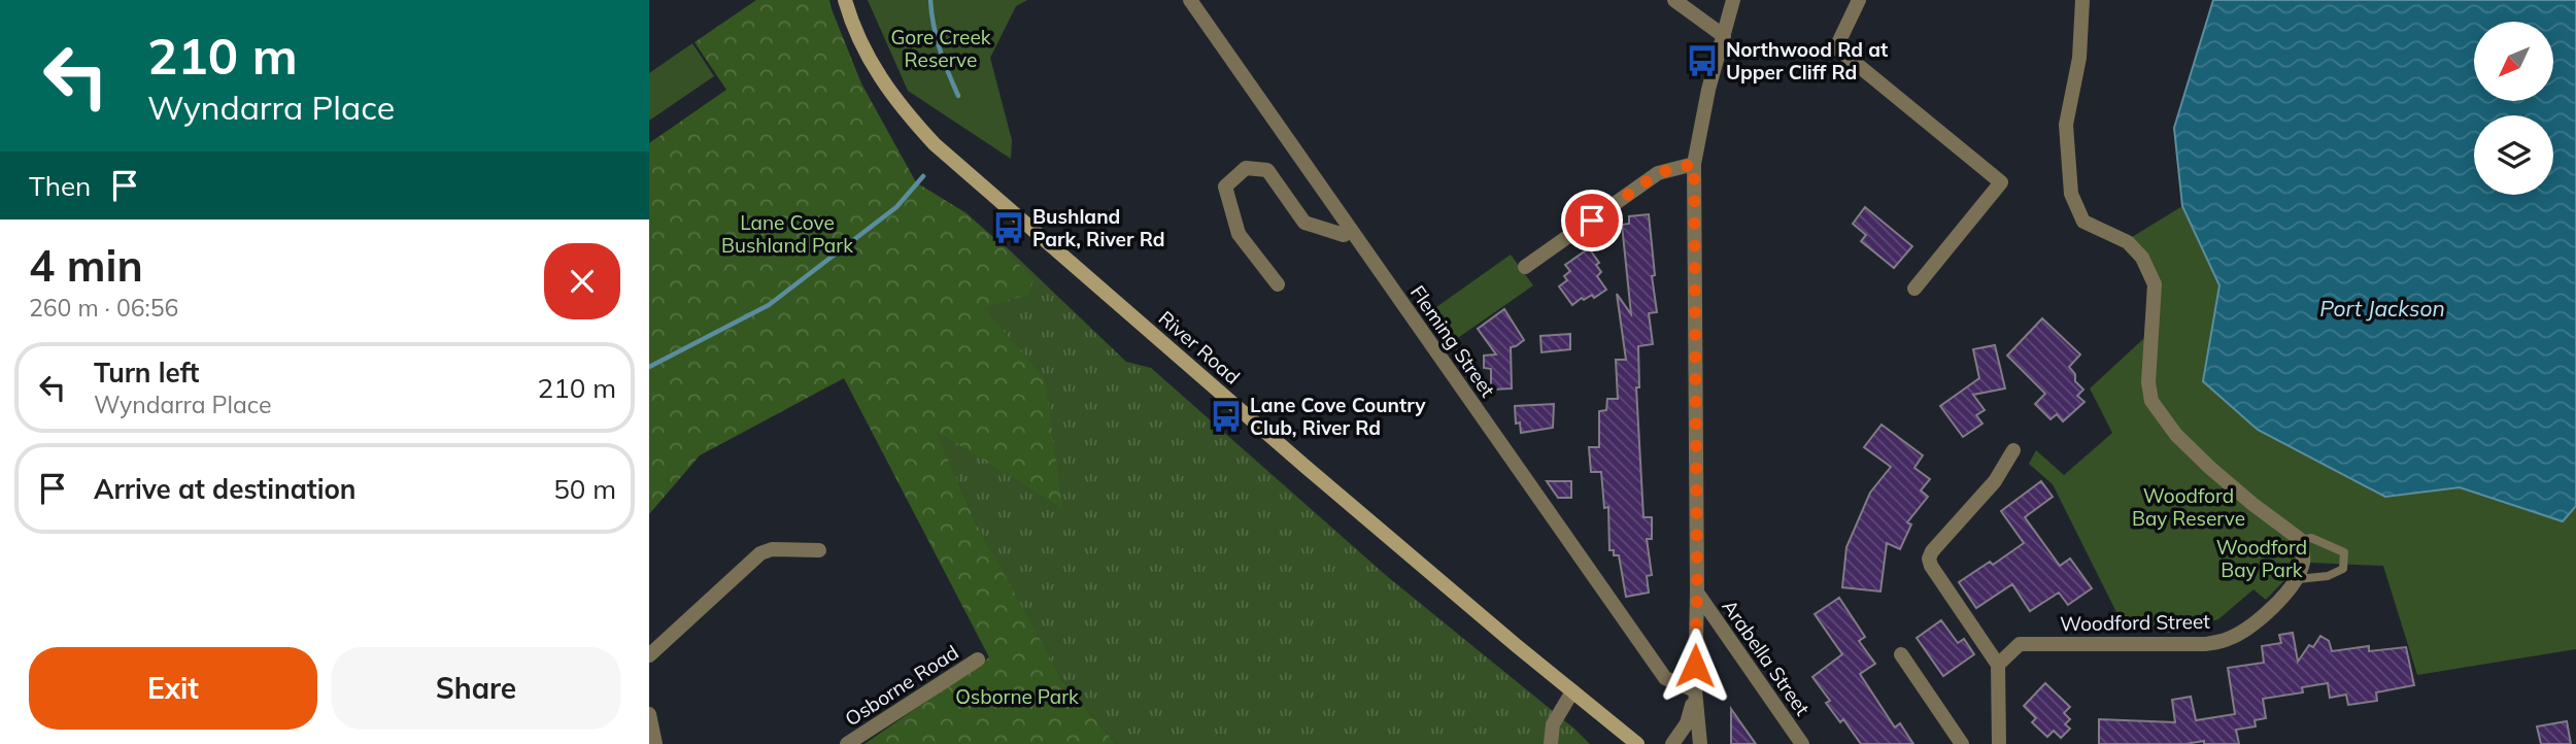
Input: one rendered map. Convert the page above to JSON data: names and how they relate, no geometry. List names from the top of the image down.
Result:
{
  "streets": {
    "main road": ["River Road"],
    "street": [
      "Fleming Street",
      "Woodford Street",
      "Arabella Street",
      "Osborne Road"
    ]
  },
  "water": ["Port Jackson"],
  "parks": [
    "Gore Creek Reserve",
    "Lane Cove Bushland Park",
    "Woodford Bay Reserve",
    "Woodford Bay Park",
    "Osborne Park"
  ],
  "places": {
    "bus stop": ["Northwood Rd at Upper Cliff Rd", "Bushland Park, River Rd", "Lane Cove Country Club, River Rd"]
  },
  "north": "bottom left",
  "page": {
    "turn": ["210 m", "Wyndarra Place"],
    "then": "Then",
    "heading": ["4 min", "260 m · 06:56"],
    "list": [
      {
        "name": "Turn left",
        "note": "Wyndarra Place",
        "value": "210 m"
      },
      {
        "name": "Arrive at destination",
        "value": "50 m"
      }
    ],
    "buttons": ["Exit", "Share"]
  }
}
